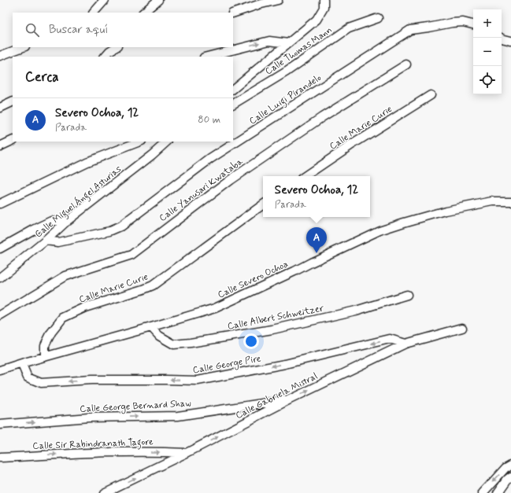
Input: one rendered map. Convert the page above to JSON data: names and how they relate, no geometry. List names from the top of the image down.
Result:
{
  "streets": {
    "street": [
      "Calle Thomas Mann",
      "Calle Luigi Pirandelo",
      "Calle Marie Curie",
      "Calle Yanusari Kwataba",
      "Calle Miguel Ángel Asturias",
      "Calle Severo Ochoa",
      "Calle Albert Schweitzer",
      "Calle George Pire",
      "Calle Gabriela Mistral",
      "Calle George Bernard Shaw",
      "Calle Sir Rabindranath Tagore"
    ]
  },
  "crossings": [
    ["Calle Luigi Pirandelo", "Calle Miguel Ángel Asturias"],
    ["Calle Marie Curie", "Calle Severo Ochoa"],
    ["Calle Severo Ochoa", "Calle Albert Schweitzer"],
    ["Calle Severo Ochoa", "Calle George Pire"],
    ["Calle George Pire", "Calle Gabriela Mistral"],
    ["Calle Gabriela Mistral", "Calle George Bernard Shaw"],
    ["Calle Gabriela Mistral", "Calle Sir Rabindranath Tagore"]
  ],
  "one_way": [
    "Calle George Pire",
    "Calle Gabriela Mistral",
    "Calle George Bernard Shaw",
    "Calle Sir Rabindranath Tagore"
  ],
  "page": {
    "map_buttons": ["+", "−"],
    "search": "Buscar aquí",
    "heading": "Cerca",
    "list": [
      {
        "mark": "A",
        "name": "Severo Ochoa, 12",
        "note": "Parada",
        "value": "80 m"
      }
    ],
    "popup": ["Severo Ochoa, 12", "Parada"],
    "pins": "A"
  }
}
